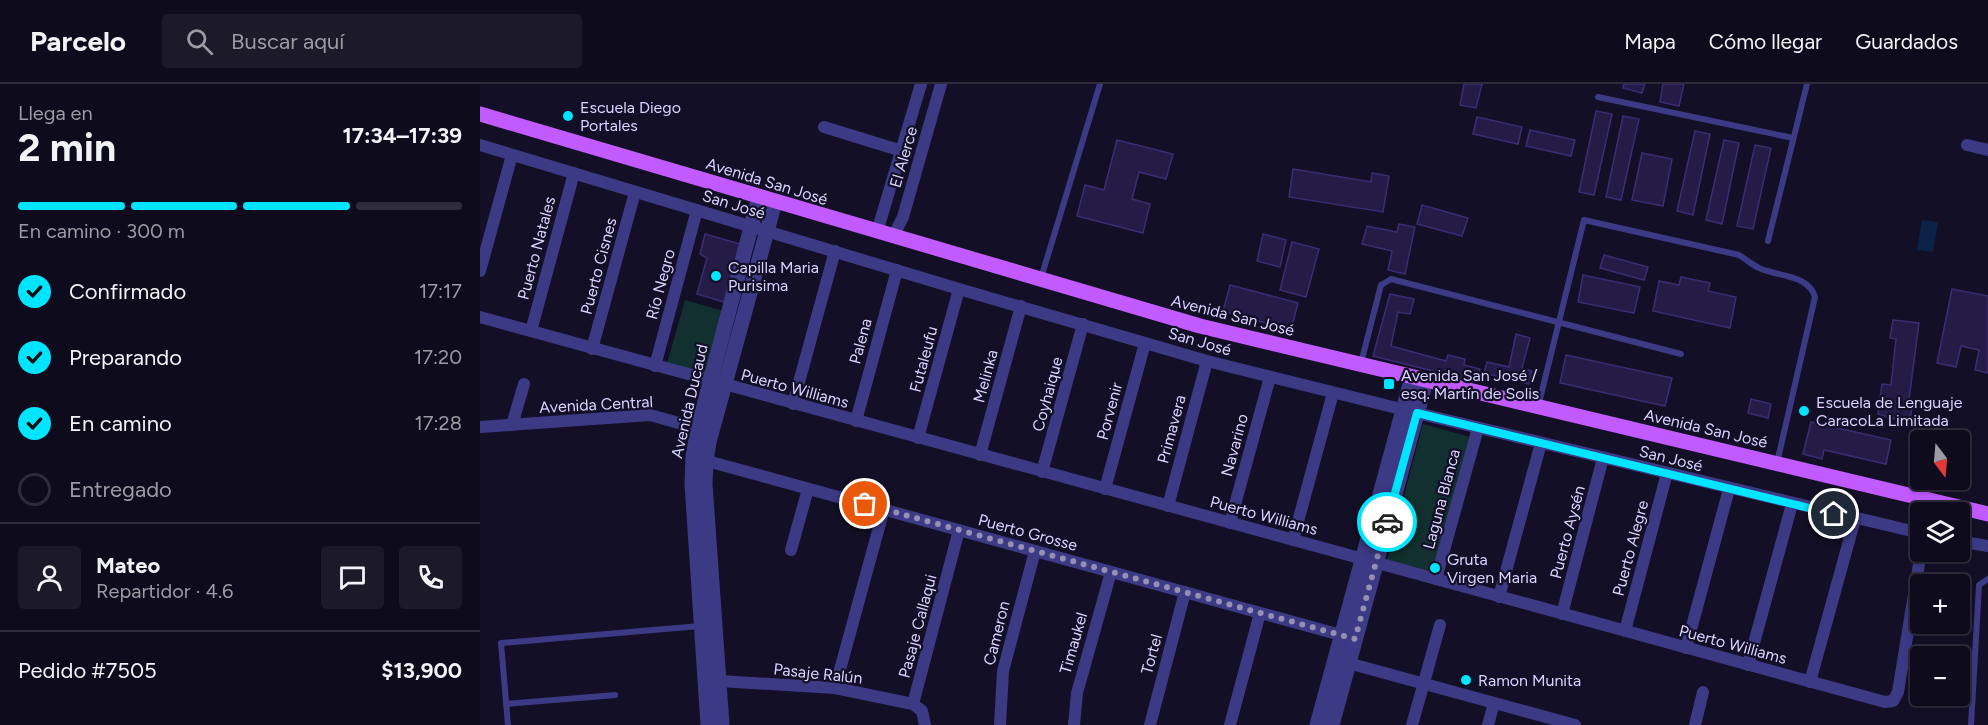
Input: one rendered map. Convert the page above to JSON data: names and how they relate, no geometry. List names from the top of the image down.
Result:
{
  "streets": {
    "main road": ["Avenida San José"],
    "street": [
      "El Alerce",
      "San José",
      "Puerto Natales",
      "Puerto Cisnes",
      "Río Negro",
      "Palena",
      "Futaleufu",
      "Melinka",
      "Puerto Williams",
      "Coyhaique",
      "Avenida Ducaud",
      "Avenida Central",
      "Porvenir",
      "Primavera",
      "Navarino",
      "Laguna Blanca",
      "Puerto Grosse",
      "Puerto Aysén",
      "Puerto Alegre",
      "Pasaje Callaqui",
      "Cameron",
      "Timaukel",
      "Tortel",
      "Pasaje Ralún"
    ]
  },
  "crossings": [
    ["El Alerce", "Avenida San José"],
    ["Avenida San José", "Avenida Ducaud"],
    ["San José", "Puerto Natales"],
    ["San José", "Puerto Cisnes"],
    ["San José", "Río Negro"],
    ["San José", "Palena"],
    ["San José", "Futaleufu"],
    ["San José", "Melinka"],
    ["San José", "Coyhaique"],
    ["San José", "Avenida Ducaud"],
    ["San José", "Porvenir"],
    ["San José", "Primavera"],
    ["San José", "Navarino"],
    ["San José", "Laguna Blanca"],
    ["San José", "Puerto Aysén"],
    ["San José", "Puerto Alegre"],
    ["Puerto Natales", "Puerto Williams"],
    ["Puerto Cisnes", "Puerto Williams"],
    ["Río Negro", "Puerto Williams"],
    ["Palena", "Puerto Williams"],
    ["Futaleufu", "Puerto Williams"],
    ["Melinka", "Puerto Williams"],
    ["Puerto Williams", "Coyhaique"],
    ["Puerto Williams", "Avenida Ducaud"],
    ["Puerto Williams", "Porvenir"],
    ["Puerto Williams", "Primavera"],
    ["Puerto Williams", "Navarino"],
    ["Puerto Williams", "Laguna Blanca"],
    ["Puerto Williams", "Puerto Aysén"],
    ["Puerto Williams", "Puerto Alegre"],
    ["Avenida Ducaud", "Avenida Central"],
    ["Avenida Ducaud", "Puerto Grosse"],
    ["Avenida Ducaud", "Pasaje Ralún"],
    ["Puerto Grosse", "Pasaje Callaqui"],
    ["Puerto Grosse", "Cameron"],
    ["Puerto Grosse", "Timaukel"],
    ["Puerto Grosse", "Tortel"],
    ["Pasaje Callaqui", "Pasaje Ralún"]
  ],
  "places": {
    "other": [
      "Escuela Diego Portales",
      "Capilla Maria Purisima",
      "Escuela de Lenguaje CaracoLa Limitada",
      "Gruta Virgen Maria",
      "Ramon Munita"
    ],
    "transit": ["Avenida San José / esq. Martín de Solis"]
  },
  "north": "bottom",
  "page": {
    "header": "Parcelo",
    "search": "Buscar aquí",
    "nav": ["Mapa", "Cómo llegar", "Guardados"],
    "heading": ["2 min", "Llega en", "17:34–17:39"],
    "panel": [
      "Mateo",
      "Repartidor · 4.6",
      "Pedido #7505",
      "$13,900"
    ],
    "bar": "En camino · 300 m",
    "list": [
      ["Confirmado", "17:17"],
      ["Preparando", "17:20"],
      ["En camino", "17:28"],
      "Entregado"
    ],
    "map_buttons": ["+", "−"]
  }
}
